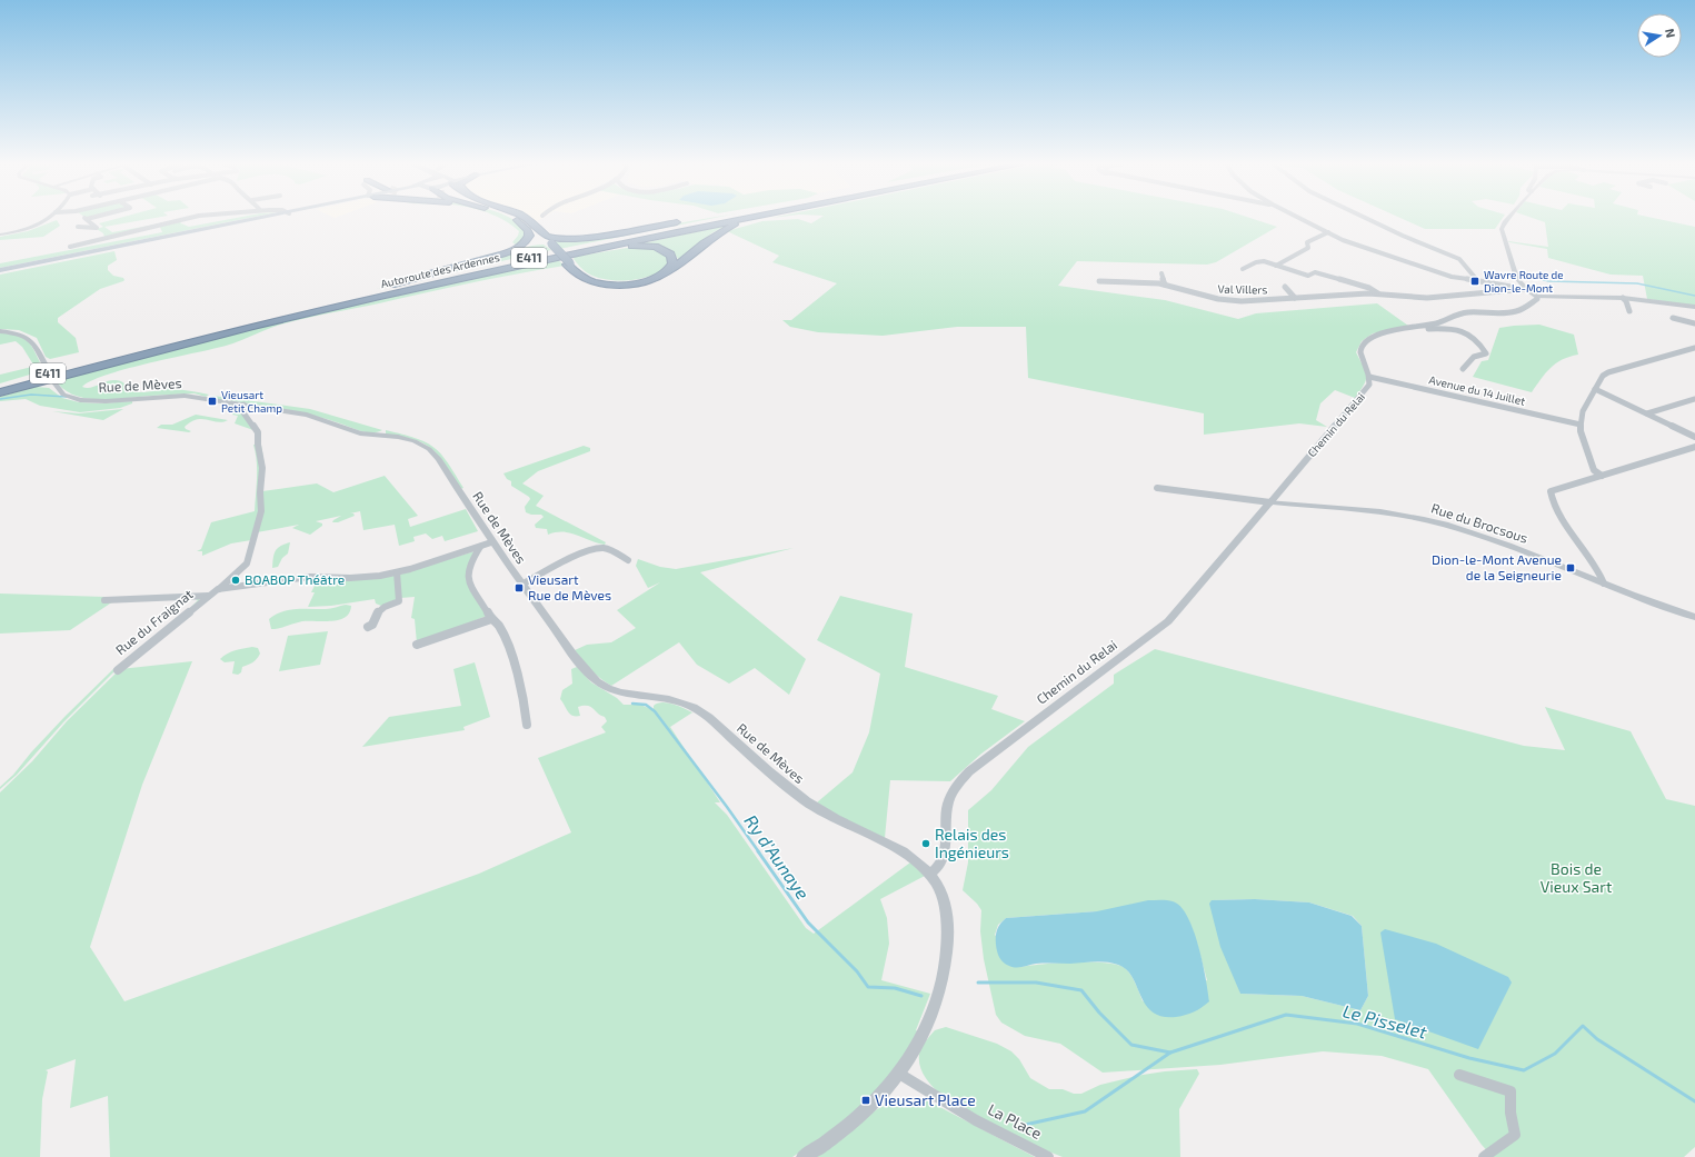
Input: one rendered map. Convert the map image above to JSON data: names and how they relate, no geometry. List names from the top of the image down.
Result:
{
  "streets": {
    "highway": ["E411", "Autoroute des Ardennes"],
    "street": [
      "Val Villers",
      "Rue de Mèves",
      "Avenue du 14 Juillet",
      "Chemin du Relai",
      "Rue du Brocsous",
      "Rue du Fraignat",
      "La Place"
    ]
  },
  "crossings": [
    ["Rue de Mèves", "Chemin du Relai"],
    ["Rue de Mèves", "Rue du Fraignat"],
    ["Rue de Mèves", "La Place"],
    ["Avenue du 14 Juillet", "Chemin du Relai"],
    ["Chemin du Relai", "Rue du Brocsous"]
  ],
  "water": ["Ry d'Aunaye", "Le Pisselet"],
  "parks": ["Bois de Vieux Sart"],
  "places": {
    "transit": [
      "Wavre Route de Dion-le-Mont",
      "Vieusart Petit Champ",
      "Dion-le-Mont Avenue de la Seigneurie",
      "Vieusart Rue de Mèves",
      "Vieusart Place"
    ],
    "other": ["BOABOP Théâtre", "Relais des Ingénieurs"]
  },
  "north": "right"
}
